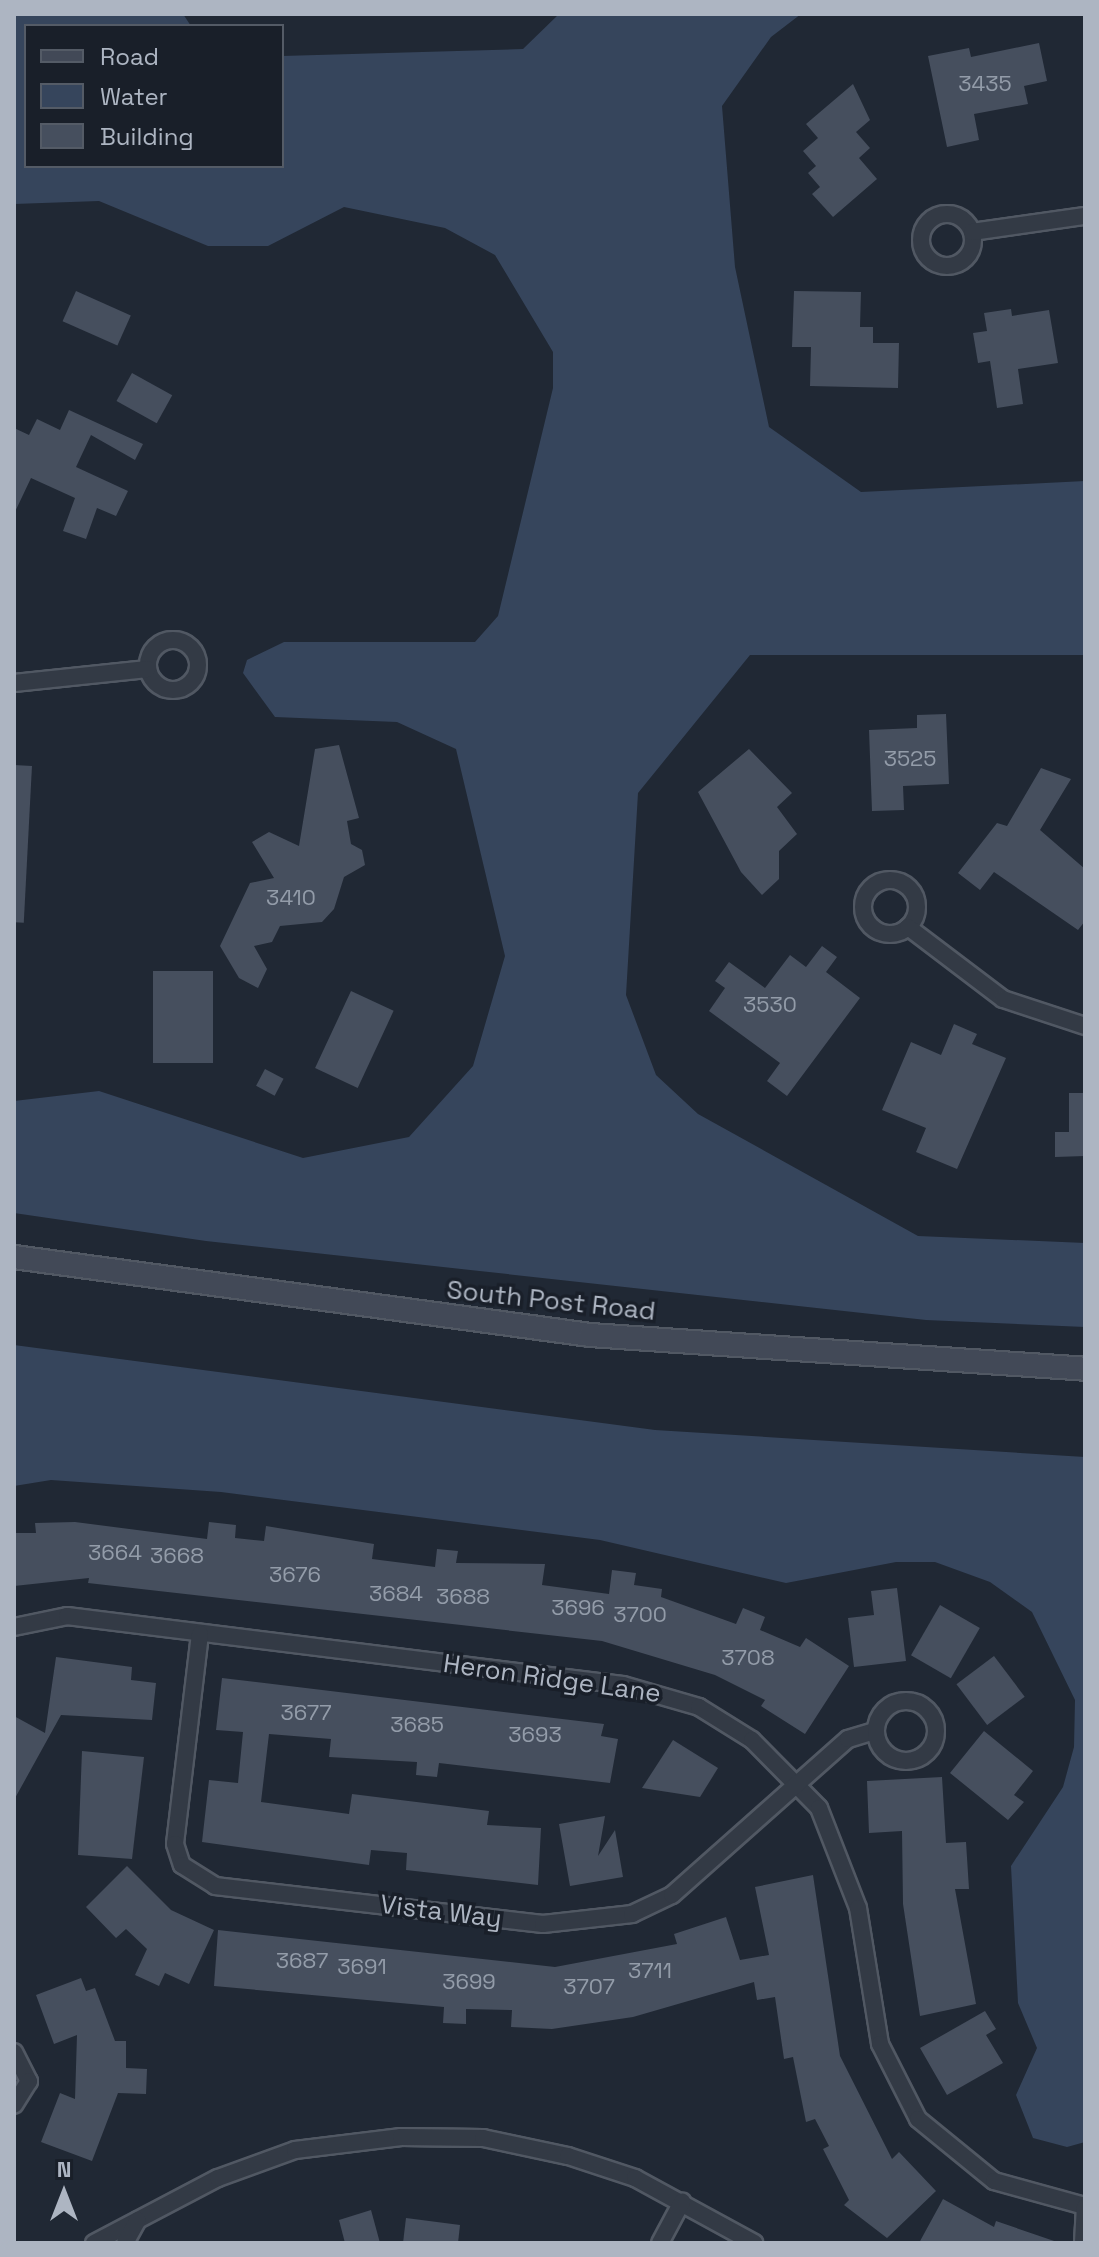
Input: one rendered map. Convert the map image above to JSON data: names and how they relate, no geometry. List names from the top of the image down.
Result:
{
  "streets": {
    "street": ["South Post Road", "Heron Ridge Lane", "Vista Way"]
  },
  "crossings": [
    ["Heron Ridge Lane", "Vista Way"]
  ],
  "house_numbers": [
    "3435",
    "3525",
    "3410",
    "3530",
    "3664",
    "3668",
    "3676",
    "3684",
    "3688",
    "3696",
    "3700",
    "3708",
    "3677",
    "3685",
    "3693",
    "3687",
    "3691",
    "3711",
    "3699",
    "3707"
  ],
  "legend": ["Road", "Water", "Building"],
  "north": "top"
}
